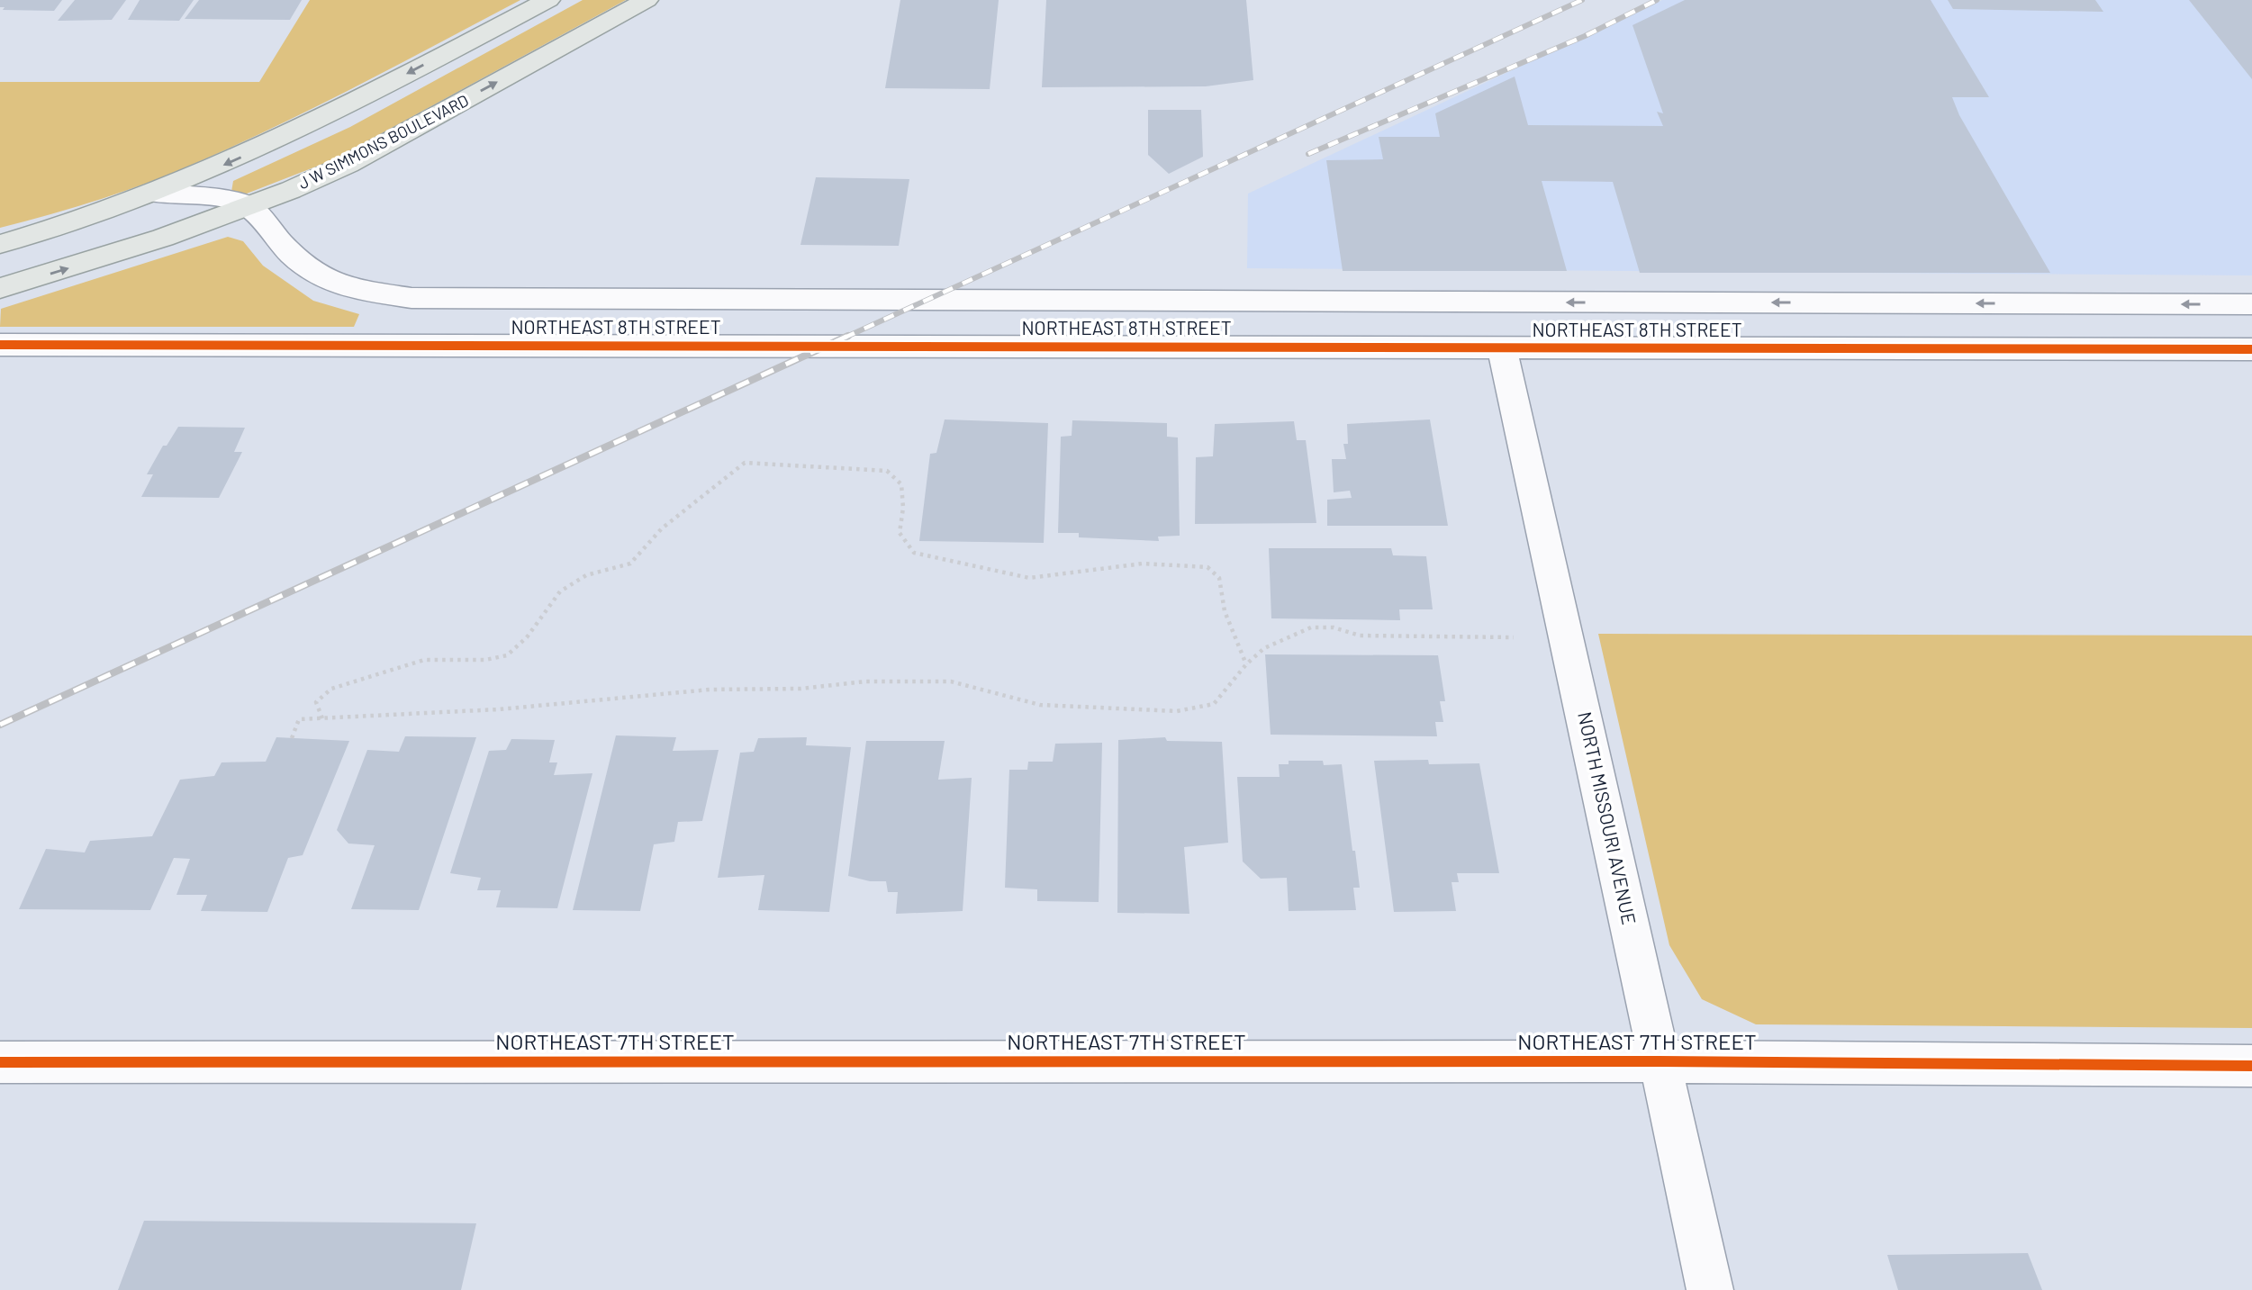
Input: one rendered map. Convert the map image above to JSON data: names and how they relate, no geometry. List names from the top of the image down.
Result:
{
  "streets": {
    "main road": ["J W SIMMONS BOULEVARD"],
    "street": ["NORTHEAST 8TH STREET", "NORTH MISSOURI AVENUE", "NORTHEAST 7TH STREET"]
  },
  "crossings": [
    ["J W SIMMONS BOULEVARD", "NORTHEAST 8TH STREET"],
    ["NORTHEAST 8TH STREET", "NORTH MISSOURI AVENUE"],
    ["NORTH MISSOURI AVENUE", "NORTHEAST 7TH STREET"]
  ]
}
